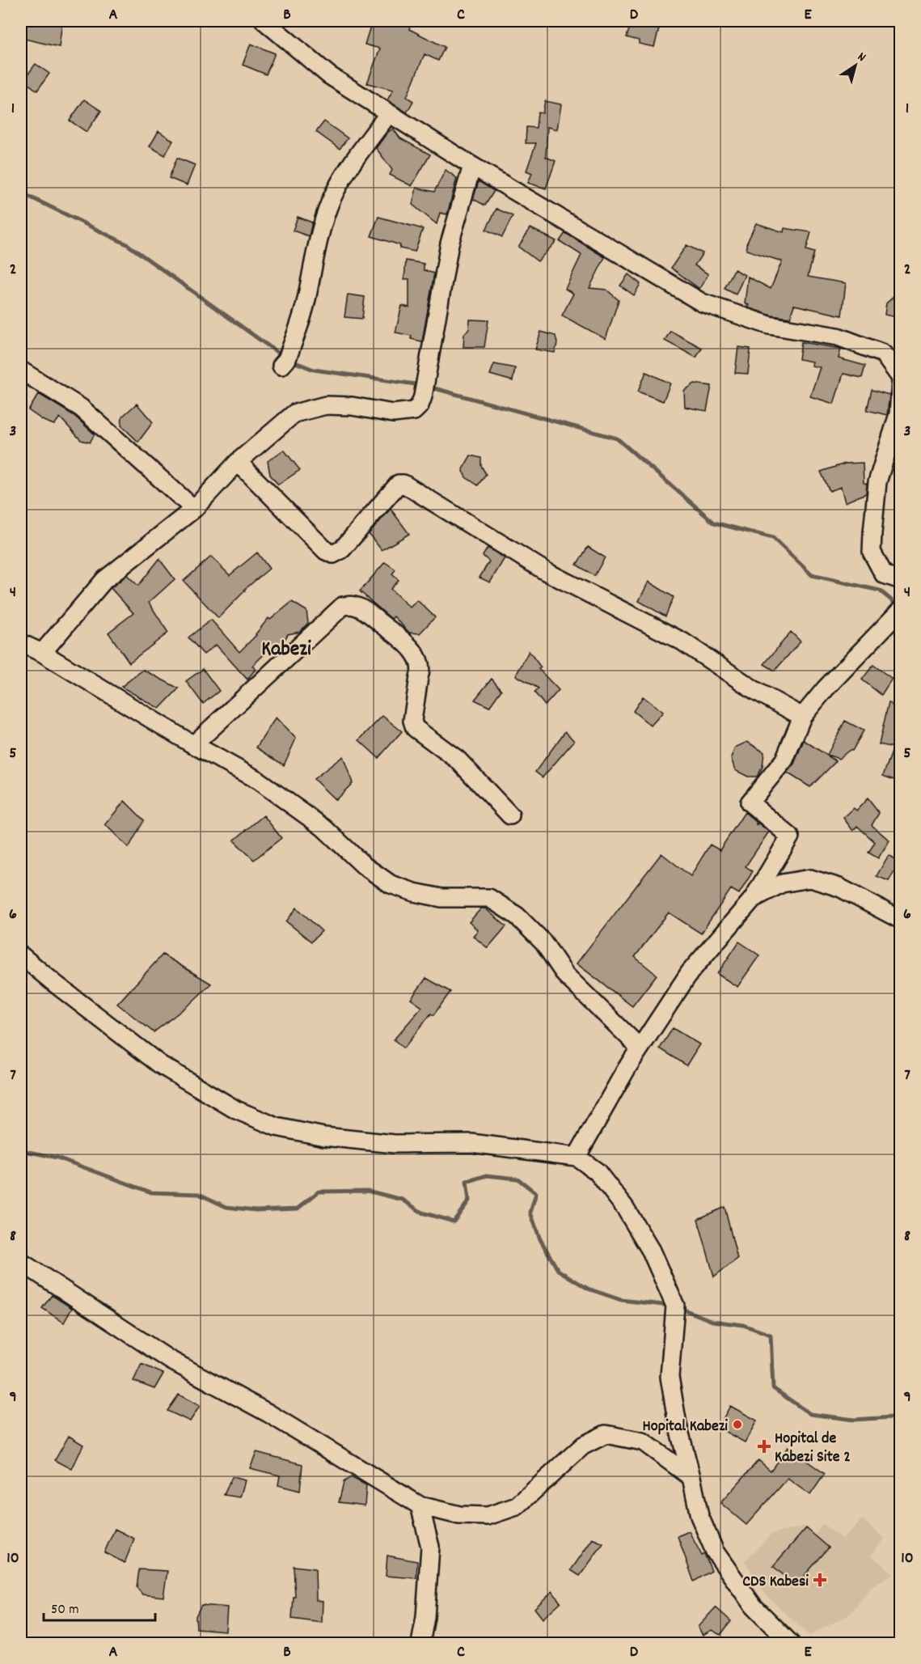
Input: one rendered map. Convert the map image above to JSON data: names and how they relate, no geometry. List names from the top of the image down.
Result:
{
  "districts": ["Kabezi"],
  "places": {
    "other": ["Hopital Kabezi"],
    "health": ["Hopital de Kabezi Site 2", "CDS Kabesi"]
  },
  "scale_bar": "50 m",
  "north": "top right",
  "grid": {
    "columns": [
      "A",
      "B",
      "C",
      "D",
      "E"
    ],
    "rows": [
      "1",
      "2",
      "3",
      "4",
      "5",
      "6",
      "7",
      "8",
      "9",
      "10"
    ]
  }
}
